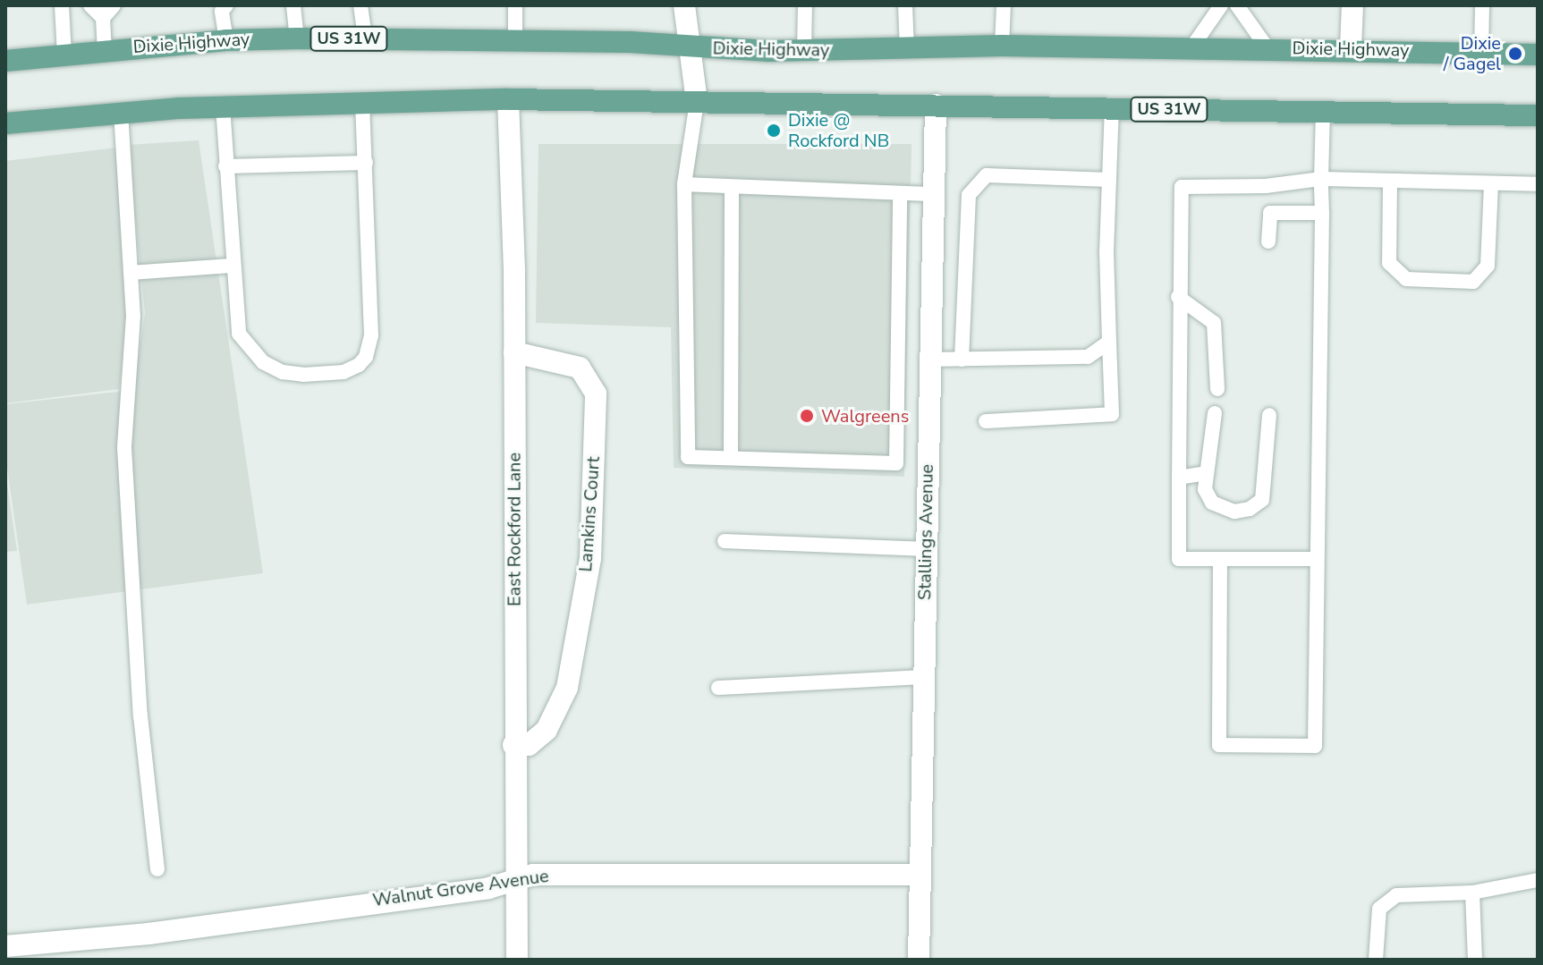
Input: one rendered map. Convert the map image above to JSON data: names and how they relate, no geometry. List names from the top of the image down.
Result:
{
  "streets": {
    "main road": ["US 31W", "Dixie Highway"],
    "street": [
      "Lamkins Court",
      "East Rockford Lane",
      "Stallings Avenue",
      "Walnut Grove Avenue"
    ]
  },
  "crossings": [
    ["US 31W", "East Rockford Lane"],
    ["US 31W", "Stallings Avenue"],
    ["Lamkins Court", "East Rockford Lane"],
    ["East Rockford Lane", "Walnut Grove Avenue"],
    ["Stallings Avenue", "Walnut Grove Avenue"]
  ],
  "places": ["Dixie / Gagel", "Dixie @ Rockford NB", "Walgreens"]
}
